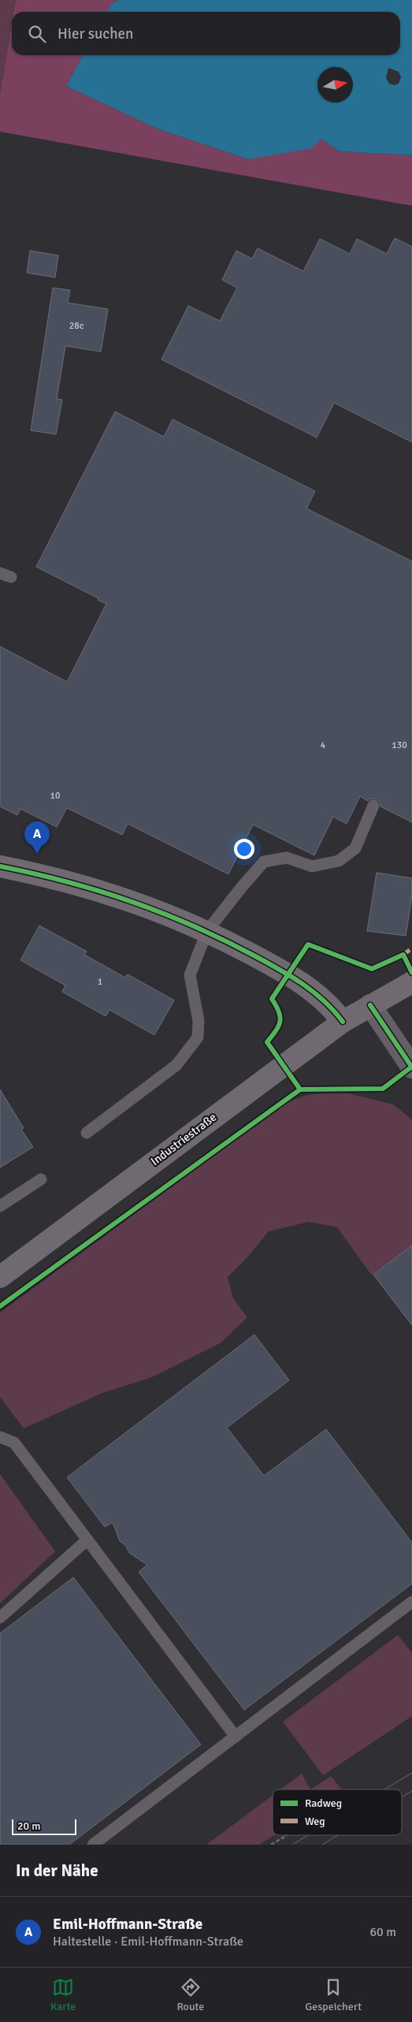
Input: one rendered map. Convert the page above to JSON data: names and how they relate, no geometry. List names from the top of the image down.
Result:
{
  "streets": {
    "main road": ["Industriestraße"]
  },
  "house_numbers": [
    "28c",
    "4",
    "130",
    "10",
    "1"
  ],
  "legend": ["Radweg", "Weg"],
  "scale_bar": "20 m",
  "north": "right",
  "page": {
    "search": "Hier suchen",
    "pins": "A",
    "scale": "20 m",
    "heading": "In der Nähe",
    "list": [
      {
        "mark": "A",
        "name": "Emil-Hoffmann-Straße",
        "note": "Haltestelle · Emil-Hoffmann-Straße",
        "value": "60 m"
      }
    ],
    "nav": ["Karte", "Route", "Gespeichert"]
  }
}
